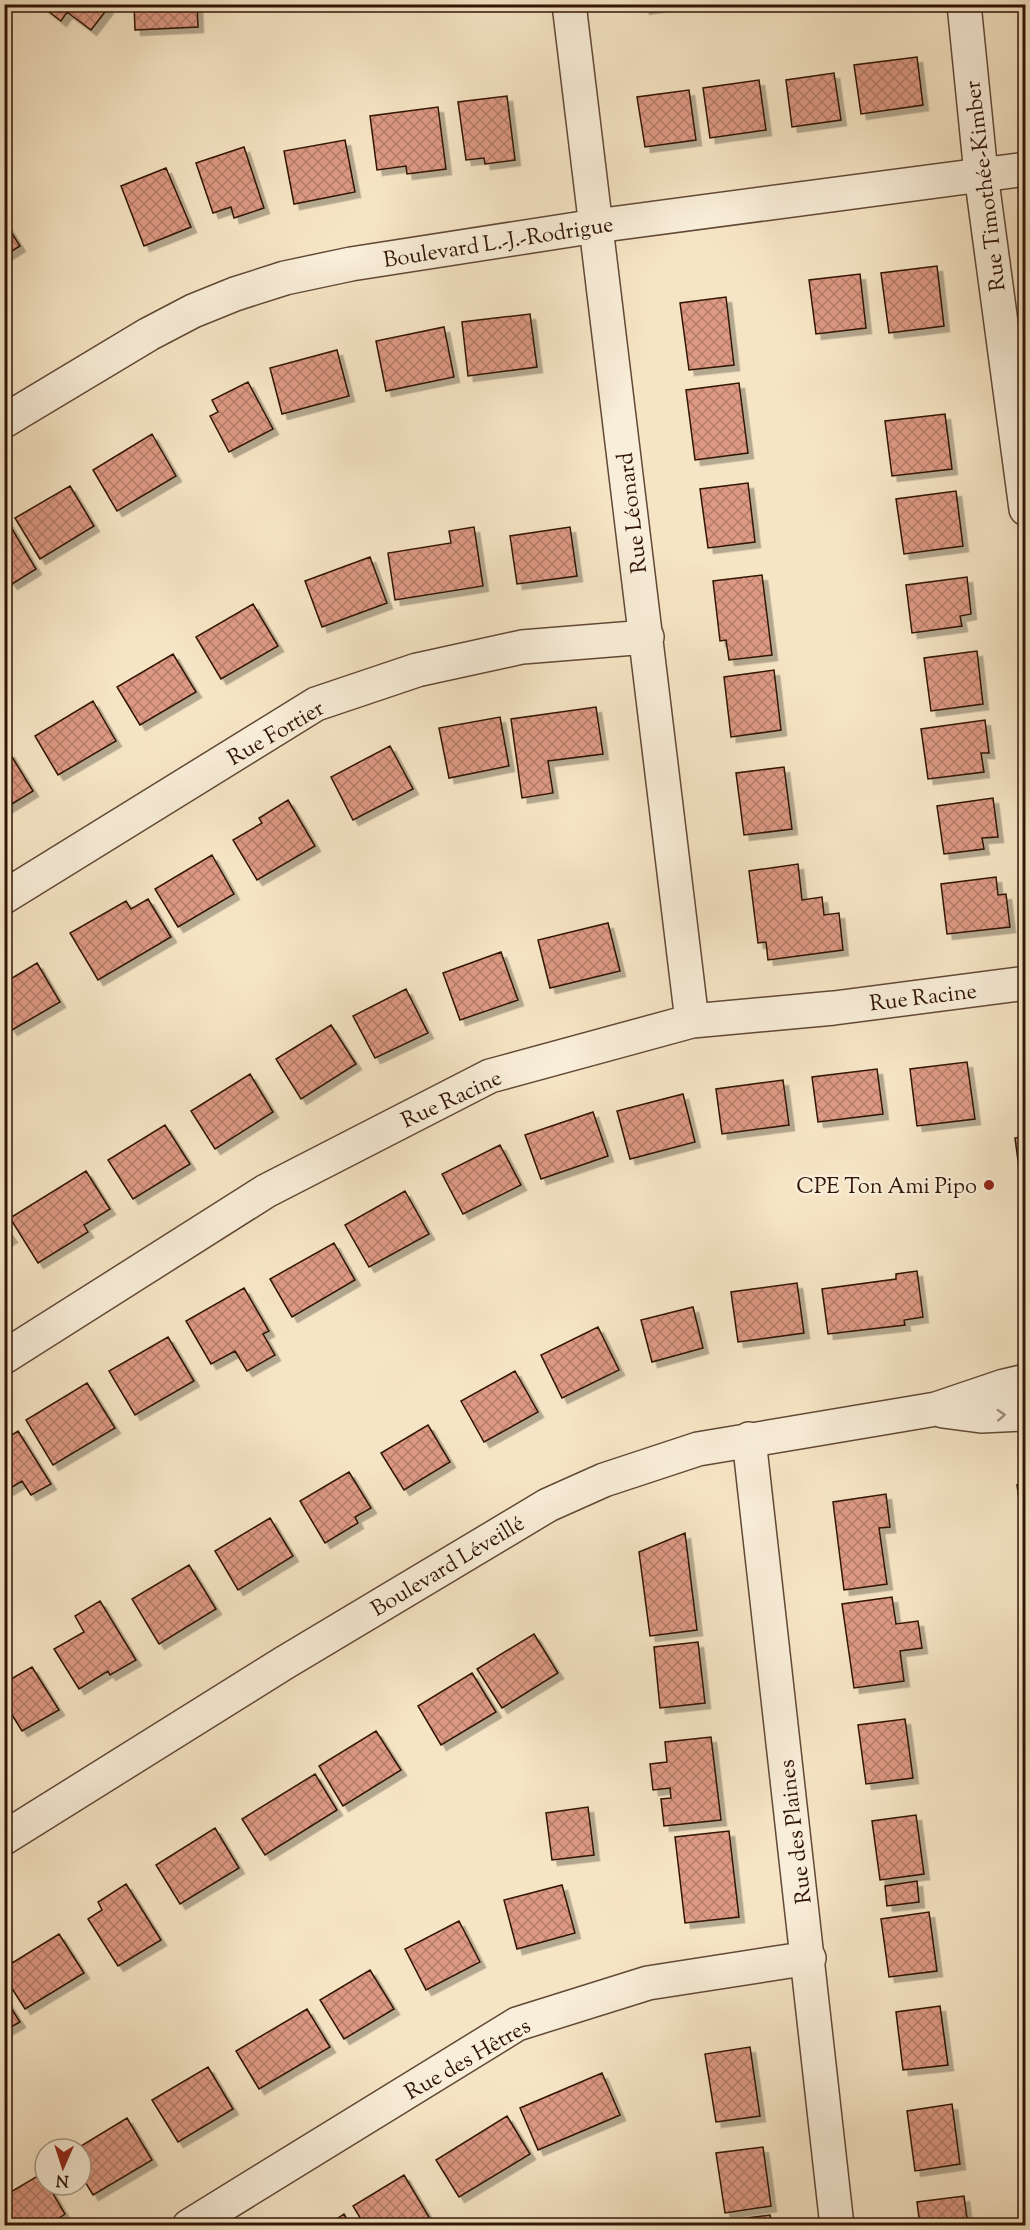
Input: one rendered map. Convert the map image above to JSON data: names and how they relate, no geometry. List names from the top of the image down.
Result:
{
  "streets": {
    "street": [
      "Rue Timothée-Kimber",
      "Boulevard L.-J.-Rodrigue",
      "Rue Léonard",
      "Rue Fortier",
      "Rue Racine",
      "Boulevard Léveillé",
      "Rue des Plaines",
      "Rue des Hêtres"
    ]
  },
  "crossings": [
    ["Rue Timothée-Kimber", "Boulevard L.-J.-Rodrigue"],
    ["Boulevard L.-J.-Rodrigue", "Rue Léonard"],
    ["Rue Léonard", "Rue Fortier"],
    ["Rue Léonard", "Rue Racine"],
    ["Boulevard Léveillé", "Rue des Plaines"],
    ["Rue des Plaines", "Rue des Hêtres"]
  ],
  "places": ["CPE Ton Ami Pipo"],
  "north": "bottom"
}
